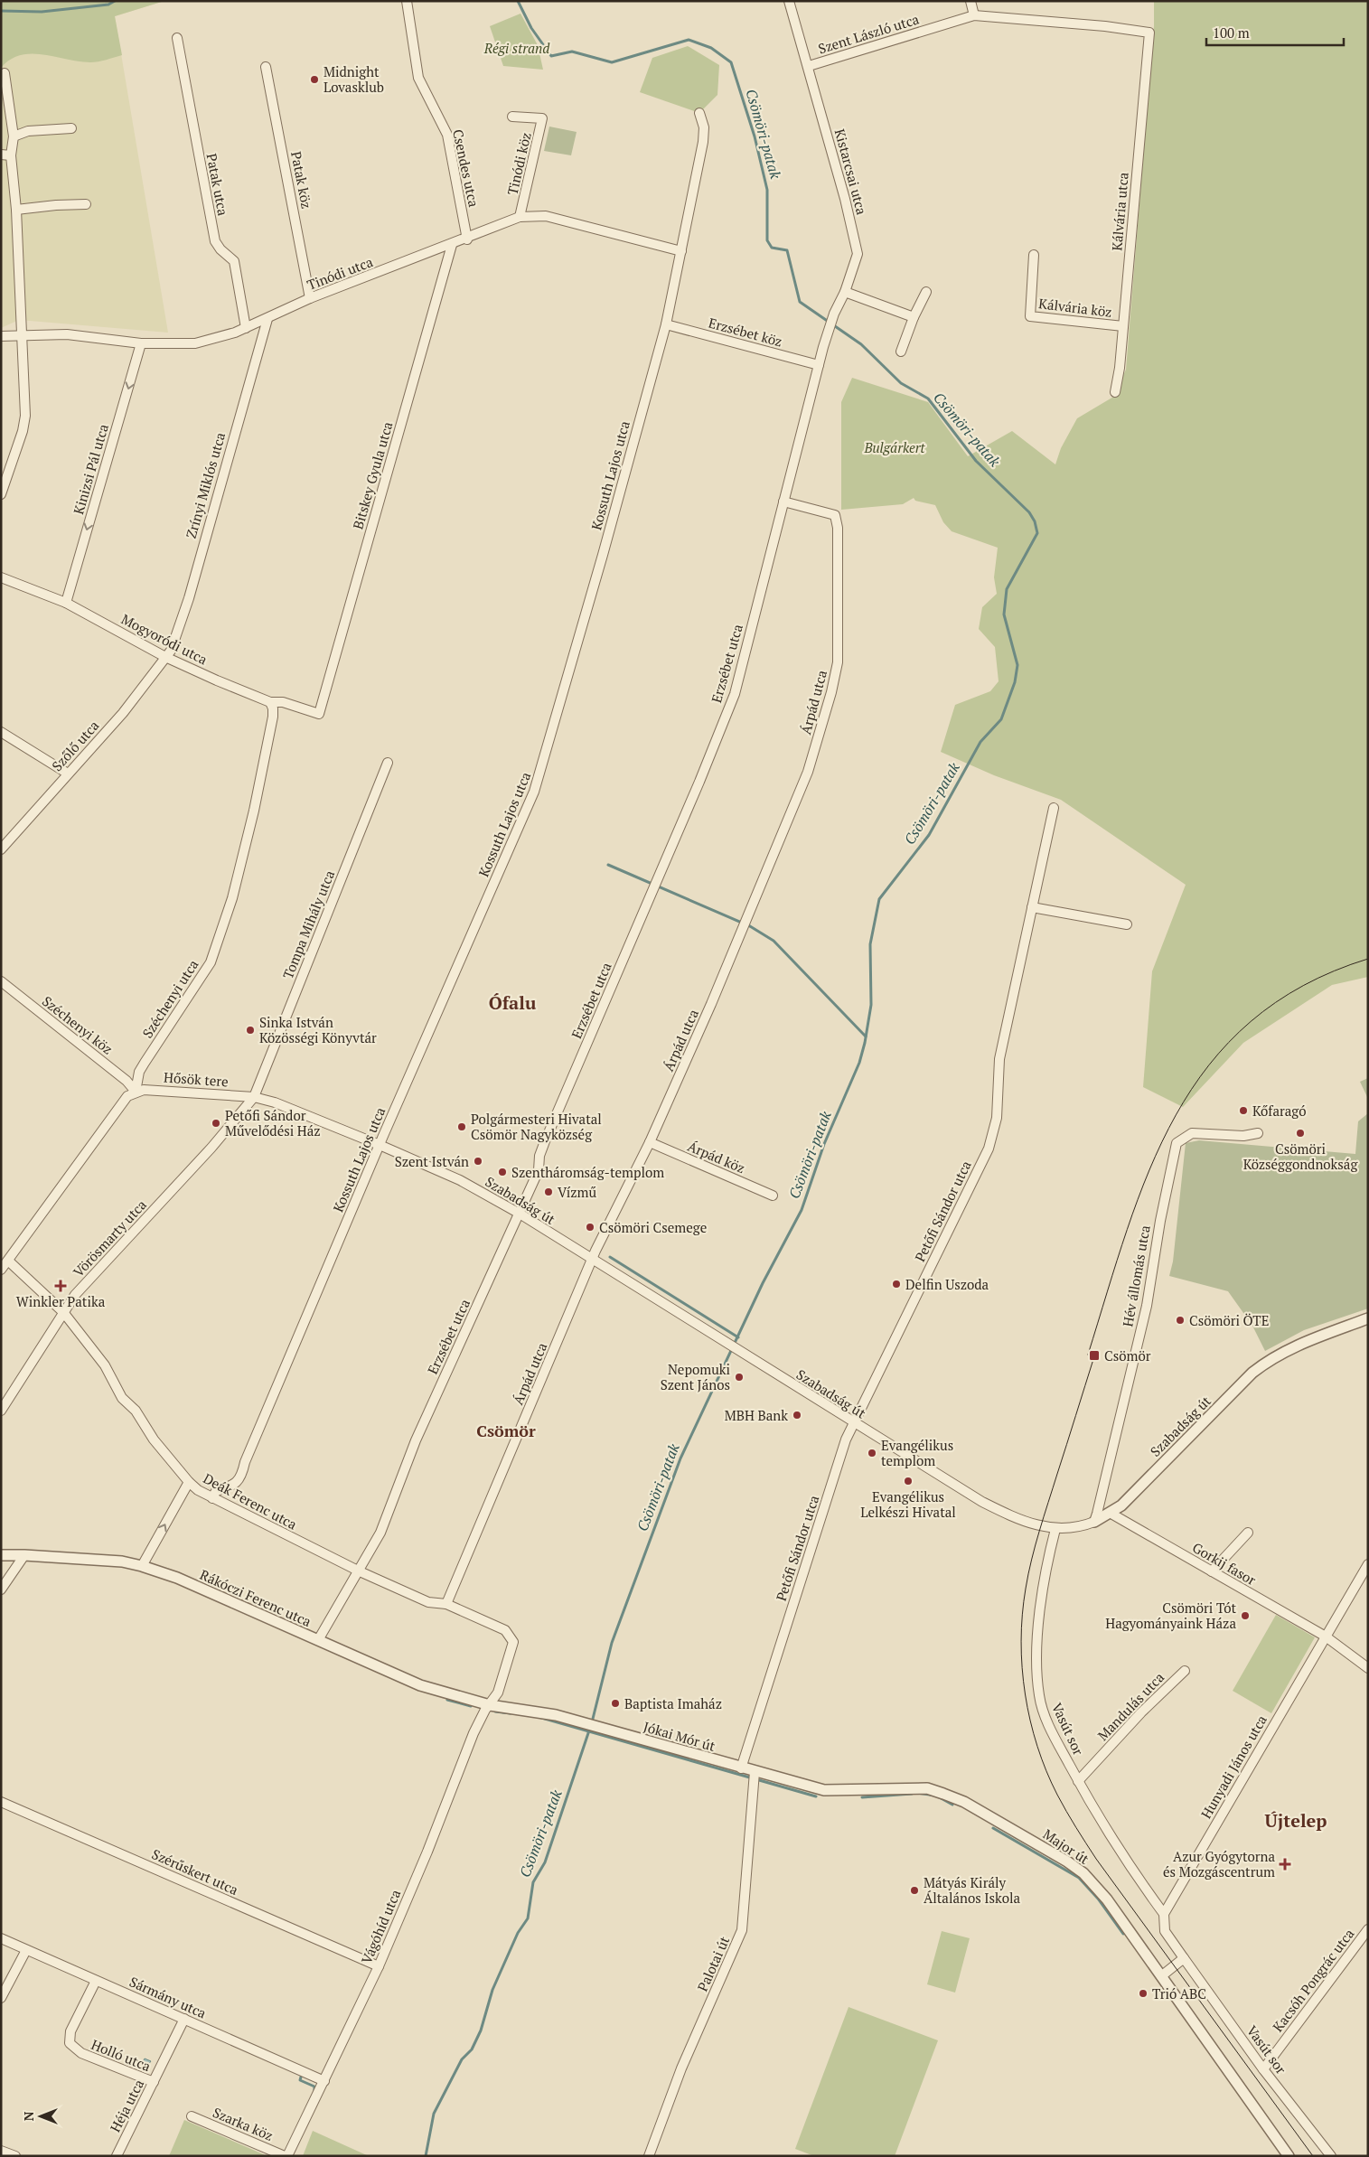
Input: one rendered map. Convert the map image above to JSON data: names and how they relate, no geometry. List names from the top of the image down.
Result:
{
  "streets": {
    "street": [
      "Szent László utca",
      "Tinódi köz",
      "Csendes utca",
      "Kistarcsai utca",
      "Patak köz",
      "Patak utca",
      "Kálvária utca",
      "Tinódi utca",
      "Kálvária köz",
      "Erzsébet köz",
      "Kinizsi Pál utca",
      "Bitskey Gyula utca",
      "Kossuth Lajos utca",
      "Zrínyi Miklós utca",
      "Mogyoródi utca",
      "Erzsébet utca",
      "Árpád utca",
      "Szőlő utca",
      "Tompa Mihály utca",
      "Széchenyi utca",
      "Széchenyi köz",
      "Hősök tere",
      "Árpád köz",
      "Szabadság út",
      "Petőfi Sándor utca",
      "Vörösmarty utca",
      "Hév állomás utca",
      "Deák Ferenc utca",
      "Gorkij fasor",
      "Rákóczi Ferenc utca",
      "Mandulás utca",
      "Vasút sor",
      "Jókai Mór út",
      "Hunyadi János utca",
      "Major út",
      "Szérűskert utca",
      "Vágóhíd utca",
      "Palotai út",
      "Kacsóh Pongrác utca",
      "Sármány utca",
      "Holló utca",
      "Héja utca",
      "Szarka köz"
    ]
  },
  "crossings": [
    ["Szent László utca", "Kistarcsai utca"],
    ["Szent László utca", "Kálvária utca"],
    ["Tinódi köz", "Tinódi utca"],
    ["Csendes utca", "Tinódi utca"],
    ["Kistarcsai utca", "Erzsébet utca"],
    ["Patak köz", "Tinódi utca"],
    ["Patak utca", "Tinódi utca"],
    ["Kálvária utca", "Kálvária köz"],
    ["Tinódi utca", "Kinizsi Pál utca"],
    ["Tinódi utca", "Bitskey Gyula utca"],
    ["Tinódi utca", "Kossuth Lajos utca"],
    ["Tinódi utca", "Zrínyi Miklós utca"],
    ["Erzsébet köz", "Kossuth Lajos utca"],
    ["Erzsébet köz", "Erzsébet utca"],
    ["Kinizsi Pál utca", "Mogyoródi utca"],
    ["Bitskey Gyula utca", "Mogyoródi utca"],
    ["Kossuth Lajos utca", "Szabadság út"],
    ["Kossuth Lajos utca", "Deák Ferenc utca"],
    ["Zrínyi Miklós utca", "Mogyoródi utca"],
    ["Zrínyi Miklós utca", "Szőlő utca"],
    ["Mogyoródi utca", "Szőlő utca"],
    ["Mogyoródi utca", "Széchenyi utca"],
    ["Erzsébet utca", "Árpád utca"],
    ["Erzsébet utca", "Szabadság út"],
    ["Erzsébet utca", "Deák Ferenc utca"],
    ["Erzsébet utca", "Rákóczi Ferenc utca"],
    ["Árpád utca", "Árpád köz"],
    ["Árpád utca", "Szabadság út"],
    ["Árpád utca", "Deák Ferenc utca"],
    ["Tompa Mihály utca", "Hősök tere"],
    ["Tompa Mihály utca", "Szabadság út"],
    ["Tompa Mihály utca", "Vörösmarty utca"],
    ["Széchenyi utca", "Széchenyi köz"],
    ["Széchenyi utca", "Hősök tere"],
    ["Széchenyi köz", "Hősök tere"],
    ["Hősök tere", "Szabadság út"],
    ["Hősök tere", "Vörösmarty utca"],
    ["Szabadság út", "Petőfi Sándor utca"],
    ["Szabadság út", "Vörösmarty utca"],
    ["Szabadság út", "Hév állomás utca"],
    ["Szabadság út", "Gorkij fasor"],
    ["Szabadság út", "Vasút sor"],
    ["Petőfi Sándor utca", "Jókai Mór út"],
    ["Vörösmarty utca", "Deák Ferenc utca"],
    ["Deák Ferenc utca", "Vágóhíd utca"],
    ["Gorkij fasor", "Hunyadi János utca"],
    ["Rákóczi Ferenc utca", "Jókai Mór út"],
    ["Rákóczi Ferenc utca", "Vágóhíd utca"],
    ["Mandulás utca", "Vasút sor"],
    ["Vasút sor", "Hunyadi János utca"],
    ["Vasút sor", "Kacsóh Pongrác utca"],
    ["Jókai Mór út", "Major út"],
    ["Jókai Mór út", "Vágóhíd utca"],
    ["Jókai Mór út", "Palotai út"],
    ["Major út", "Palotai út"],
    ["Szérűskert utca", "Vágóhíd utca"],
    ["Vágóhíd utca", "Sármány utca"],
    ["Vágóhíd utca", "Szarka köz"],
    ["Sármány utca", "Holló utca"],
    ["Sármány utca", "Héja utca"],
    ["Holló utca", "Héja utca"]
  ],
  "one_way": ["Kinizsi Pál utca"],
  "districts": ["Ófalu", "Csömör", "Újtelep"],
  "water": ["Csömöri-patak"],
  "parks": ["Régi strand", "Bulgárkert"],
  "places": {
    "other": [
      "Midnight Lovasklub",
      "Sinka István Közösségi Könyvtár",
      "Kőfaragó",
      "Petőfi Sándor Művelődési Ház",
      "Polgármesteri Hivatal Csömör Nagyközség",
      "Csömöri Községgondnokság",
      "Szent István",
      "Szentháromság-templom",
      "Vízmű",
      "Csömöri Csemege",
      "Delfin Uszoda",
      "Csömöri ÖTE",
      "Nepomuki Szent János",
      "MBH Bank",
      "Evangélikus templom",
      "Evangélikus Lelkészi Hivatal",
      "Csömöri Tót Hagyományaink Háza",
      "Baptista Imaház",
      "Mátyás Király Általános Iskola",
      "Trió ABC"
    ],
    "health": ["Winkler Patika", "Azur Gyógytorna és Mozgáscentrum"],
    "transit": ["Csömör"]
  },
  "scale_bar": "100 m",
  "north": "left"
}
